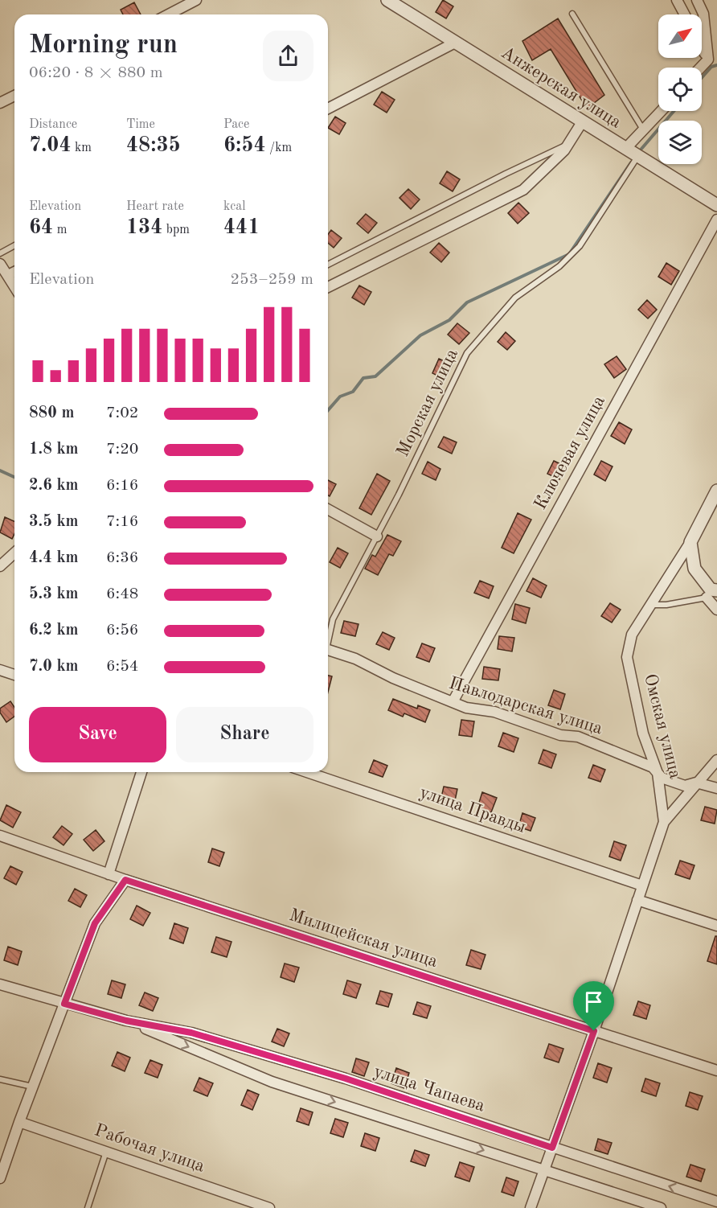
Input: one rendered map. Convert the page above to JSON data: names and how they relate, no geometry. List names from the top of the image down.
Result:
{
  "streets": {
    "street": [
      "Анжерская улица",
      "Ключевая улица",
      "Павлодарская улица",
      "Омская улица",
      "улица Правды",
      "Милицейская улица",
      "улица Чапаева",
      "Рабочая улица"
    ],
    "lane": ["Морская улица"]
  },
  "crossings": [
    ["Анжерская улица", "Морская улица"],
    ["Ключевая улица", "Павлодарская улица"],
    ["Павлодарская улица", "Омская улица"]
  ],
  "north": "top right",
  "page": {
    "heading": ["Morning run", "06:20 · 8 × 880 m"],
    "stats": [
      ["Distance", "7.04 km"],
      ["Time", "48:35"],
      ["Pace", "6:54 /km"],
      ["Elevation", "64 m"],
      ["Heart rate", "134 bpm"],
      ["kcal", "441"]
    ],
    "chart": ["Elevation", "253–259 m"],
    "list": [
      {
        "name": "880 m",
        "note": "7:02"
      },
      {
        "name": "1.8 km",
        "note": "7:20"
      },
      {
        "name": "2.6 km",
        "note": "6:16"
      },
      {
        "name": "3.5 km",
        "note": "7:16"
      },
      {
        "name": "4.4 km",
        "note": "6:36"
      },
      {
        "name": "5.3 km",
        "note": "6:48"
      },
      {
        "name": "6.2 km",
        "note": "6:56"
      },
      {
        "name": "7.0 km",
        "note": "6:54"
      }
    ],
    "buttons": ["Save", "Share"]
  }
}
